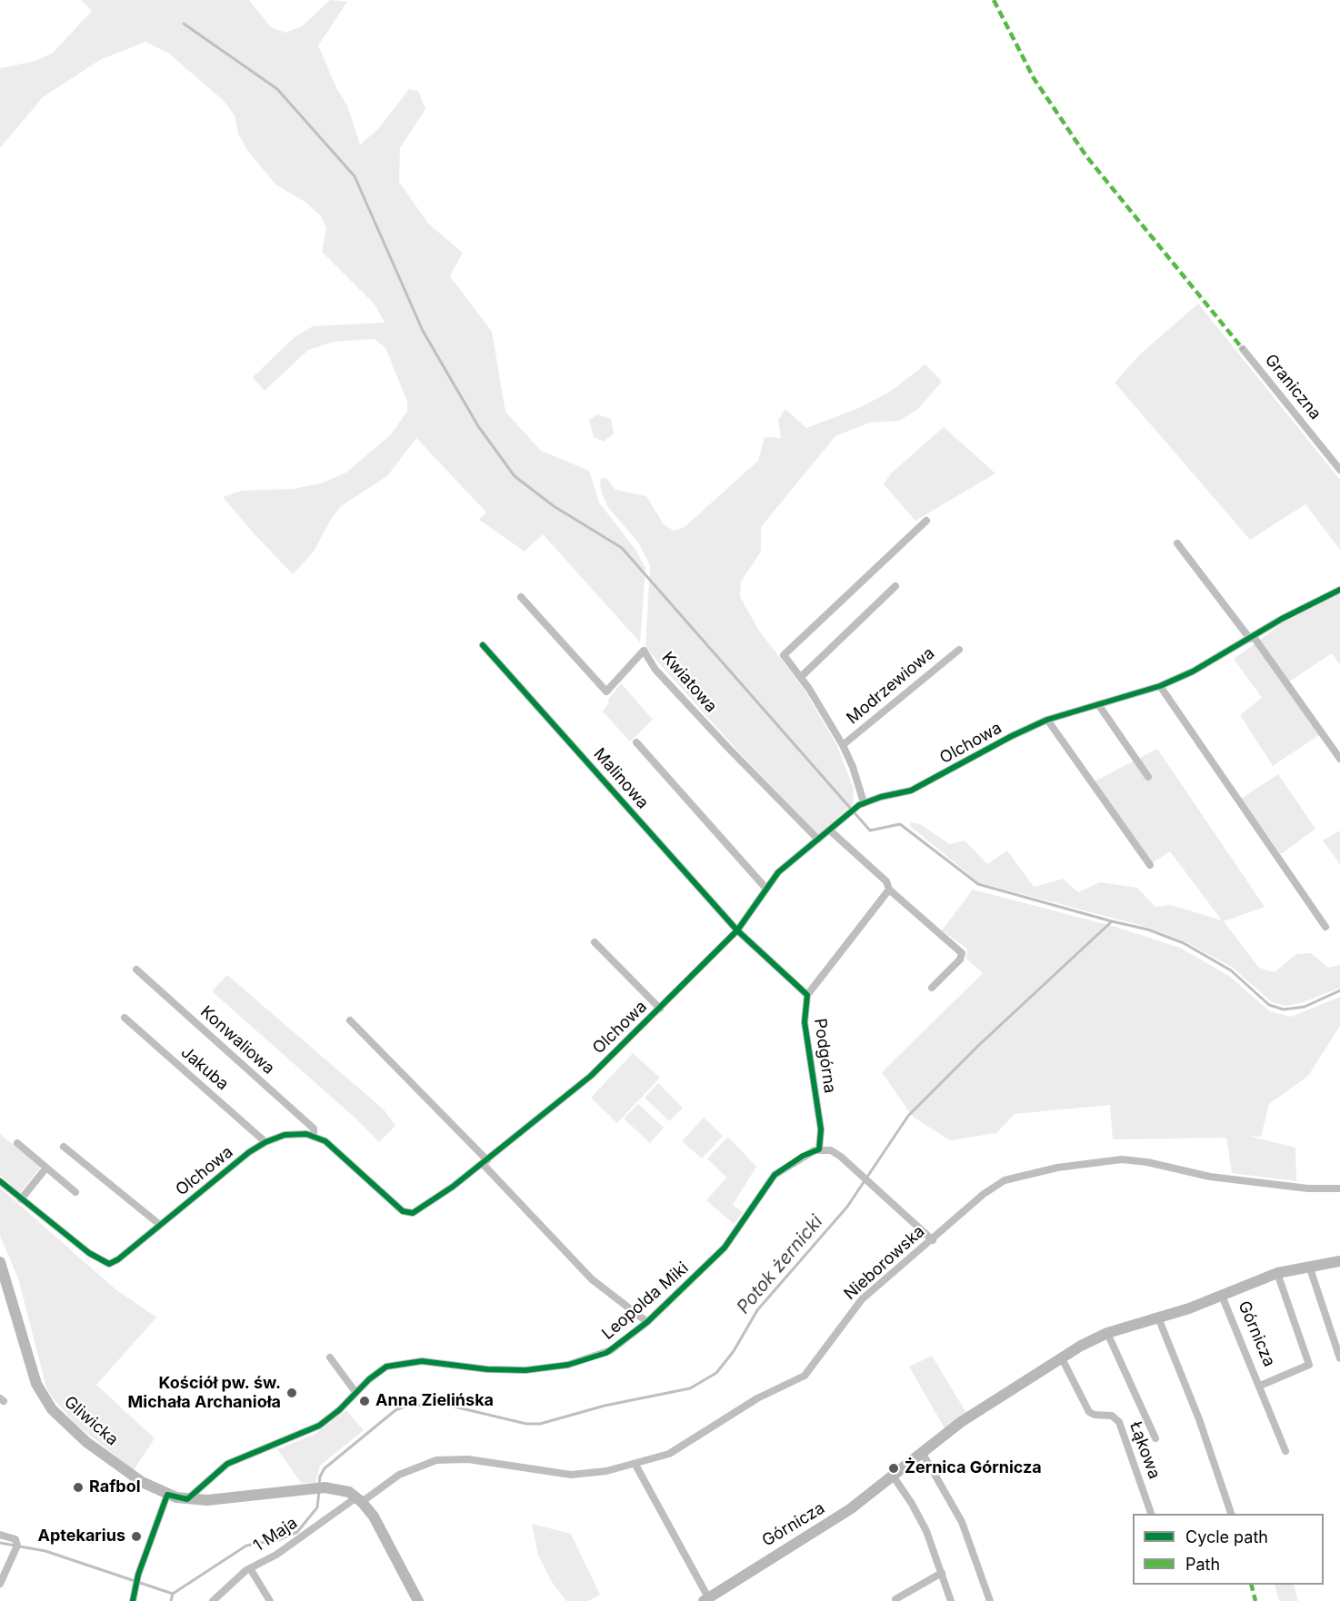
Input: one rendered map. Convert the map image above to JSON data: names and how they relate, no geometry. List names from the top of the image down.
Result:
{
  "streets": {
    "street": [
      "Graniczna",
      "Kwiatowa",
      "Modrzewiowa",
      "Olchowa",
      "Malinowa",
      "Konwaliowa",
      "Podgórna",
      "Jakuba",
      "Nieborowska",
      "Leopolda Miki",
      "Górnicza",
      "Gliwicka",
      "Łąkowa",
      "1 Maja"
    ]
  },
  "crossings": [
    ["Kwiatowa", "Olchowa"],
    ["Olchowa", "Malinowa"],
    ["Olchowa", "Konwaliowa"],
    ["Olchowa", "Jakuba"],
    ["Podgórna", "Leopolda Miki"],
    ["Nieborowska", "Górnicza"],
    ["Nieborowska", "Gliwicka"],
    ["Nieborowska", "1 Maja"],
    ["Leopolda Miki", "Gliwicka"],
    ["Górnicza", "Łąkowa"],
    ["Gliwicka", "1 Maja"]
  ],
  "water": ["Potok żernicki"],
  "places": [
    "Kościół pw. św. Michała Archanioła",
    "Anna Zielińska",
    "Żernica Górnicza",
    "Rafbol",
    "Aptekarius"
  ],
  "legend": ["Cycle path", "Path"]
}
